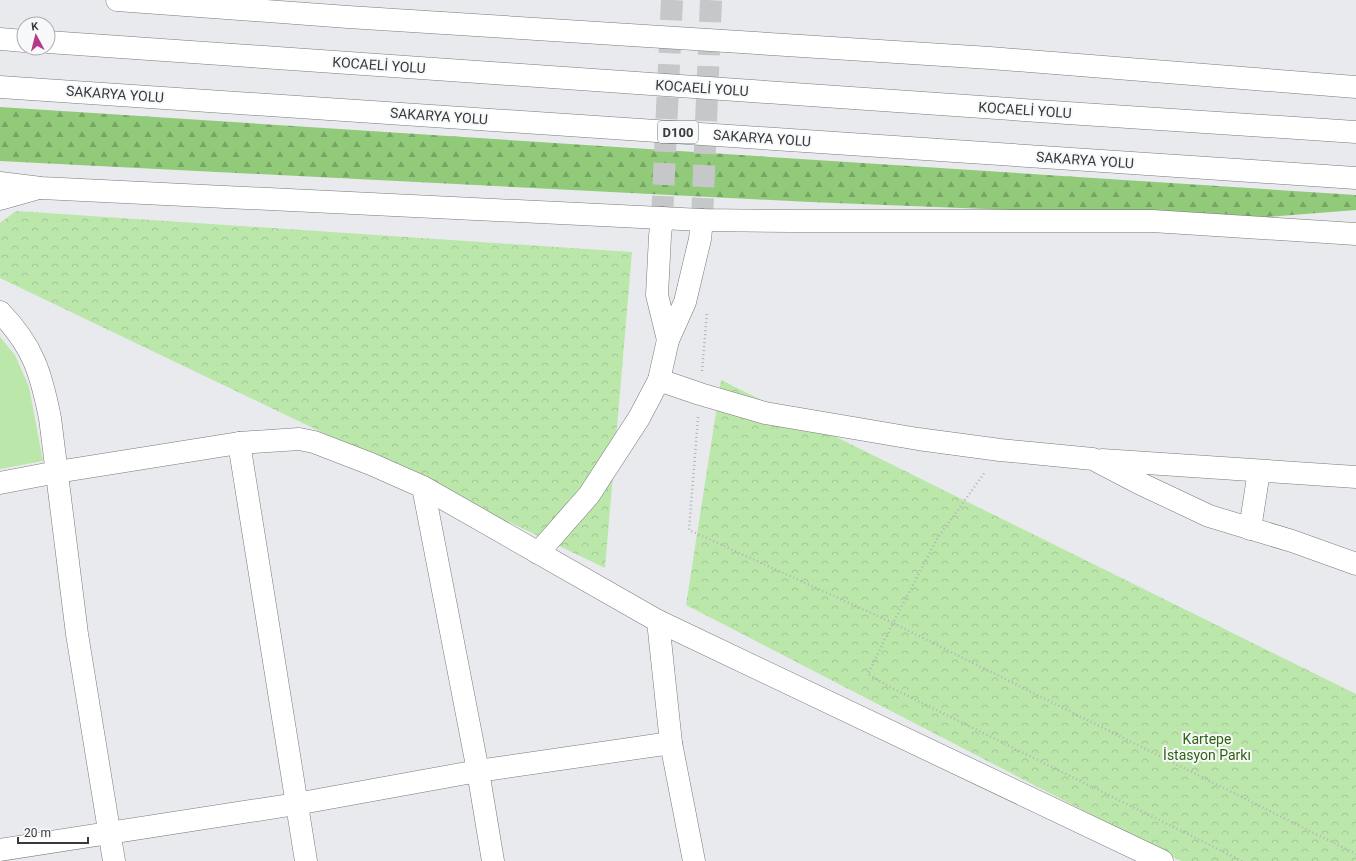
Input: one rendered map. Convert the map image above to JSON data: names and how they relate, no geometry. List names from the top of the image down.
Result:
{
  "streets": {
    "main road": ["KOCAELİ YOLU", "SAKARYA YOLU", "D100"]
  },
  "parks": ["Kartepe İstasyon Parkı"],
  "scale_bar": "20 m",
  "north": "top"
}
